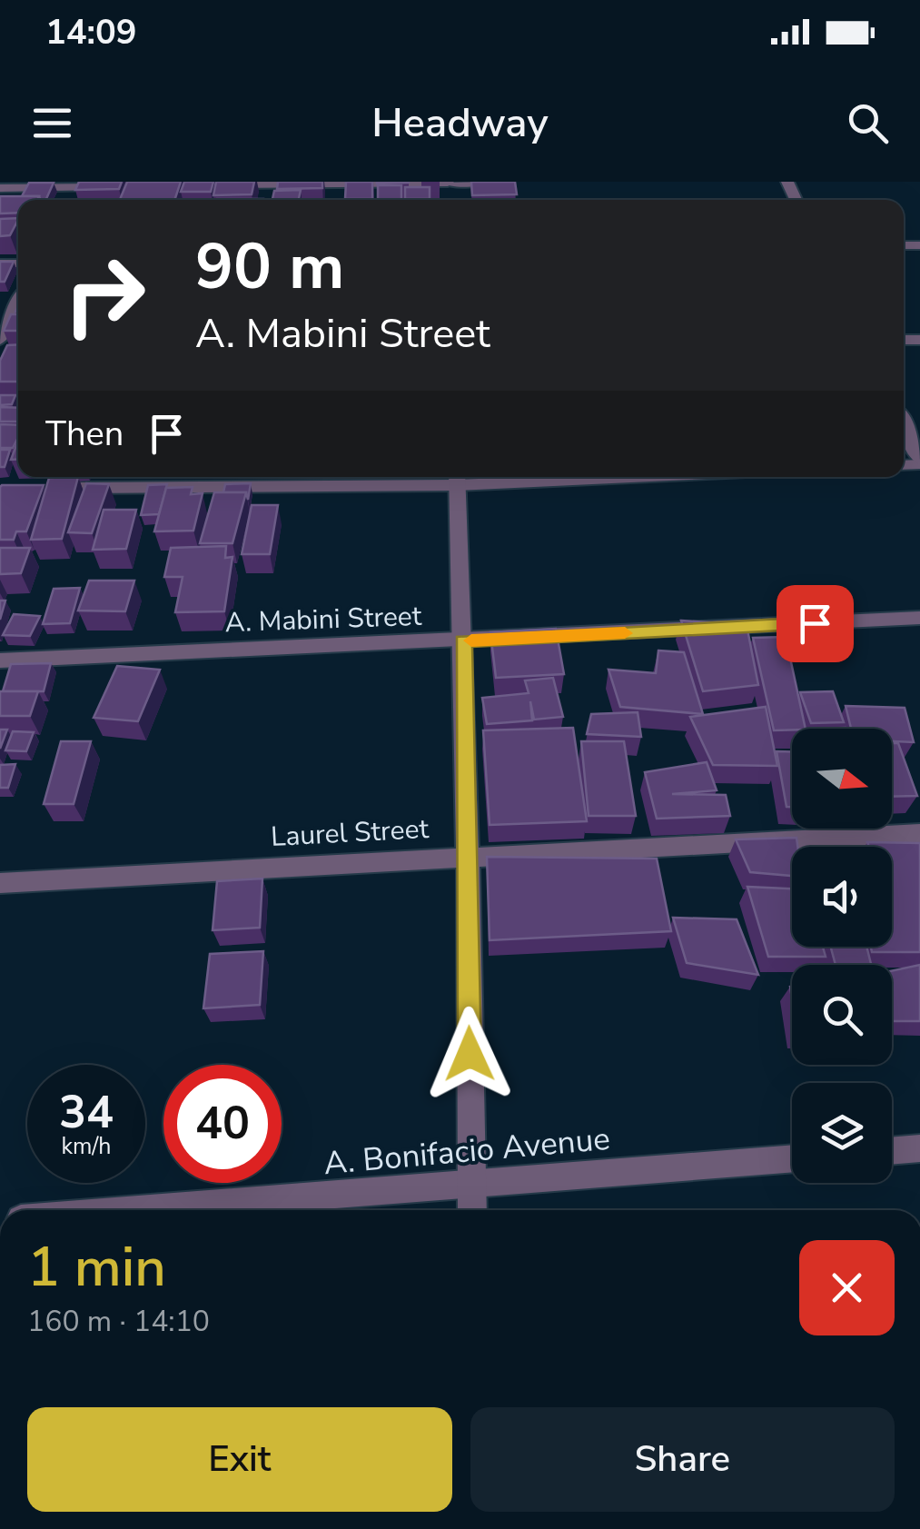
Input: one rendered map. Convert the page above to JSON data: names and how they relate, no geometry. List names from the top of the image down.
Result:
{
  "streets": {
    "street": ["A. Mabini Street", "Laurel Street", "A. Bonifacio Avenue"]
  },
  "north": "right",
  "page": {
    "status": "14:09",
    "header": "Headway",
    "turn": ["90 m", "A. Mabini Street"],
    "then": "Then",
    "speed": "34 km/h",
    "limit": "40",
    "heading": ["1 min", "160 m · 14:10"],
    "buttons": ["Exit", "Share"]
  }
}
